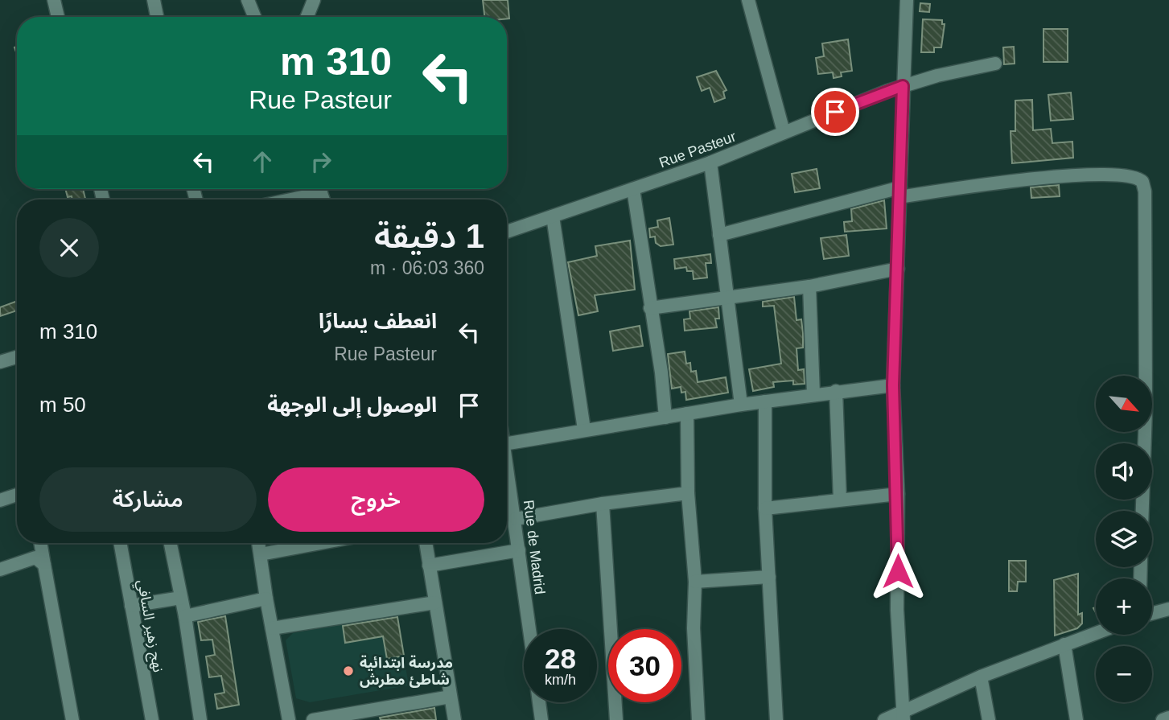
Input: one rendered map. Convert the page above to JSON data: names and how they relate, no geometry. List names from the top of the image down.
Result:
{
  "streets": {
    "street": ["Rue Pasteur", "Rue de Madrid", "نهج زهير السافي"]
  },
  "places": ["مدرسة ابتدائية شاطئ مطرش"],
  "north": "bottom right",
  "page": {
    "turn": ["310 m", "Rue Pasteur"],
    "heading": ["1 دقيقة", "360 m · 06:03"],
    "list": [
      {
        "name": "انعطف يسارًا",
        "note": "Rue Pasteur",
        "value": "310 m"
      },
      {
        "name": "الوصول إلى الوجهة",
        "value": "50 m"
      }
    ],
    "map_buttons": ["+", "−"],
    "buttons": ["خروج", "مشاركة"],
    "speed": "28 km/h",
    "limit": "30"
  }
}
